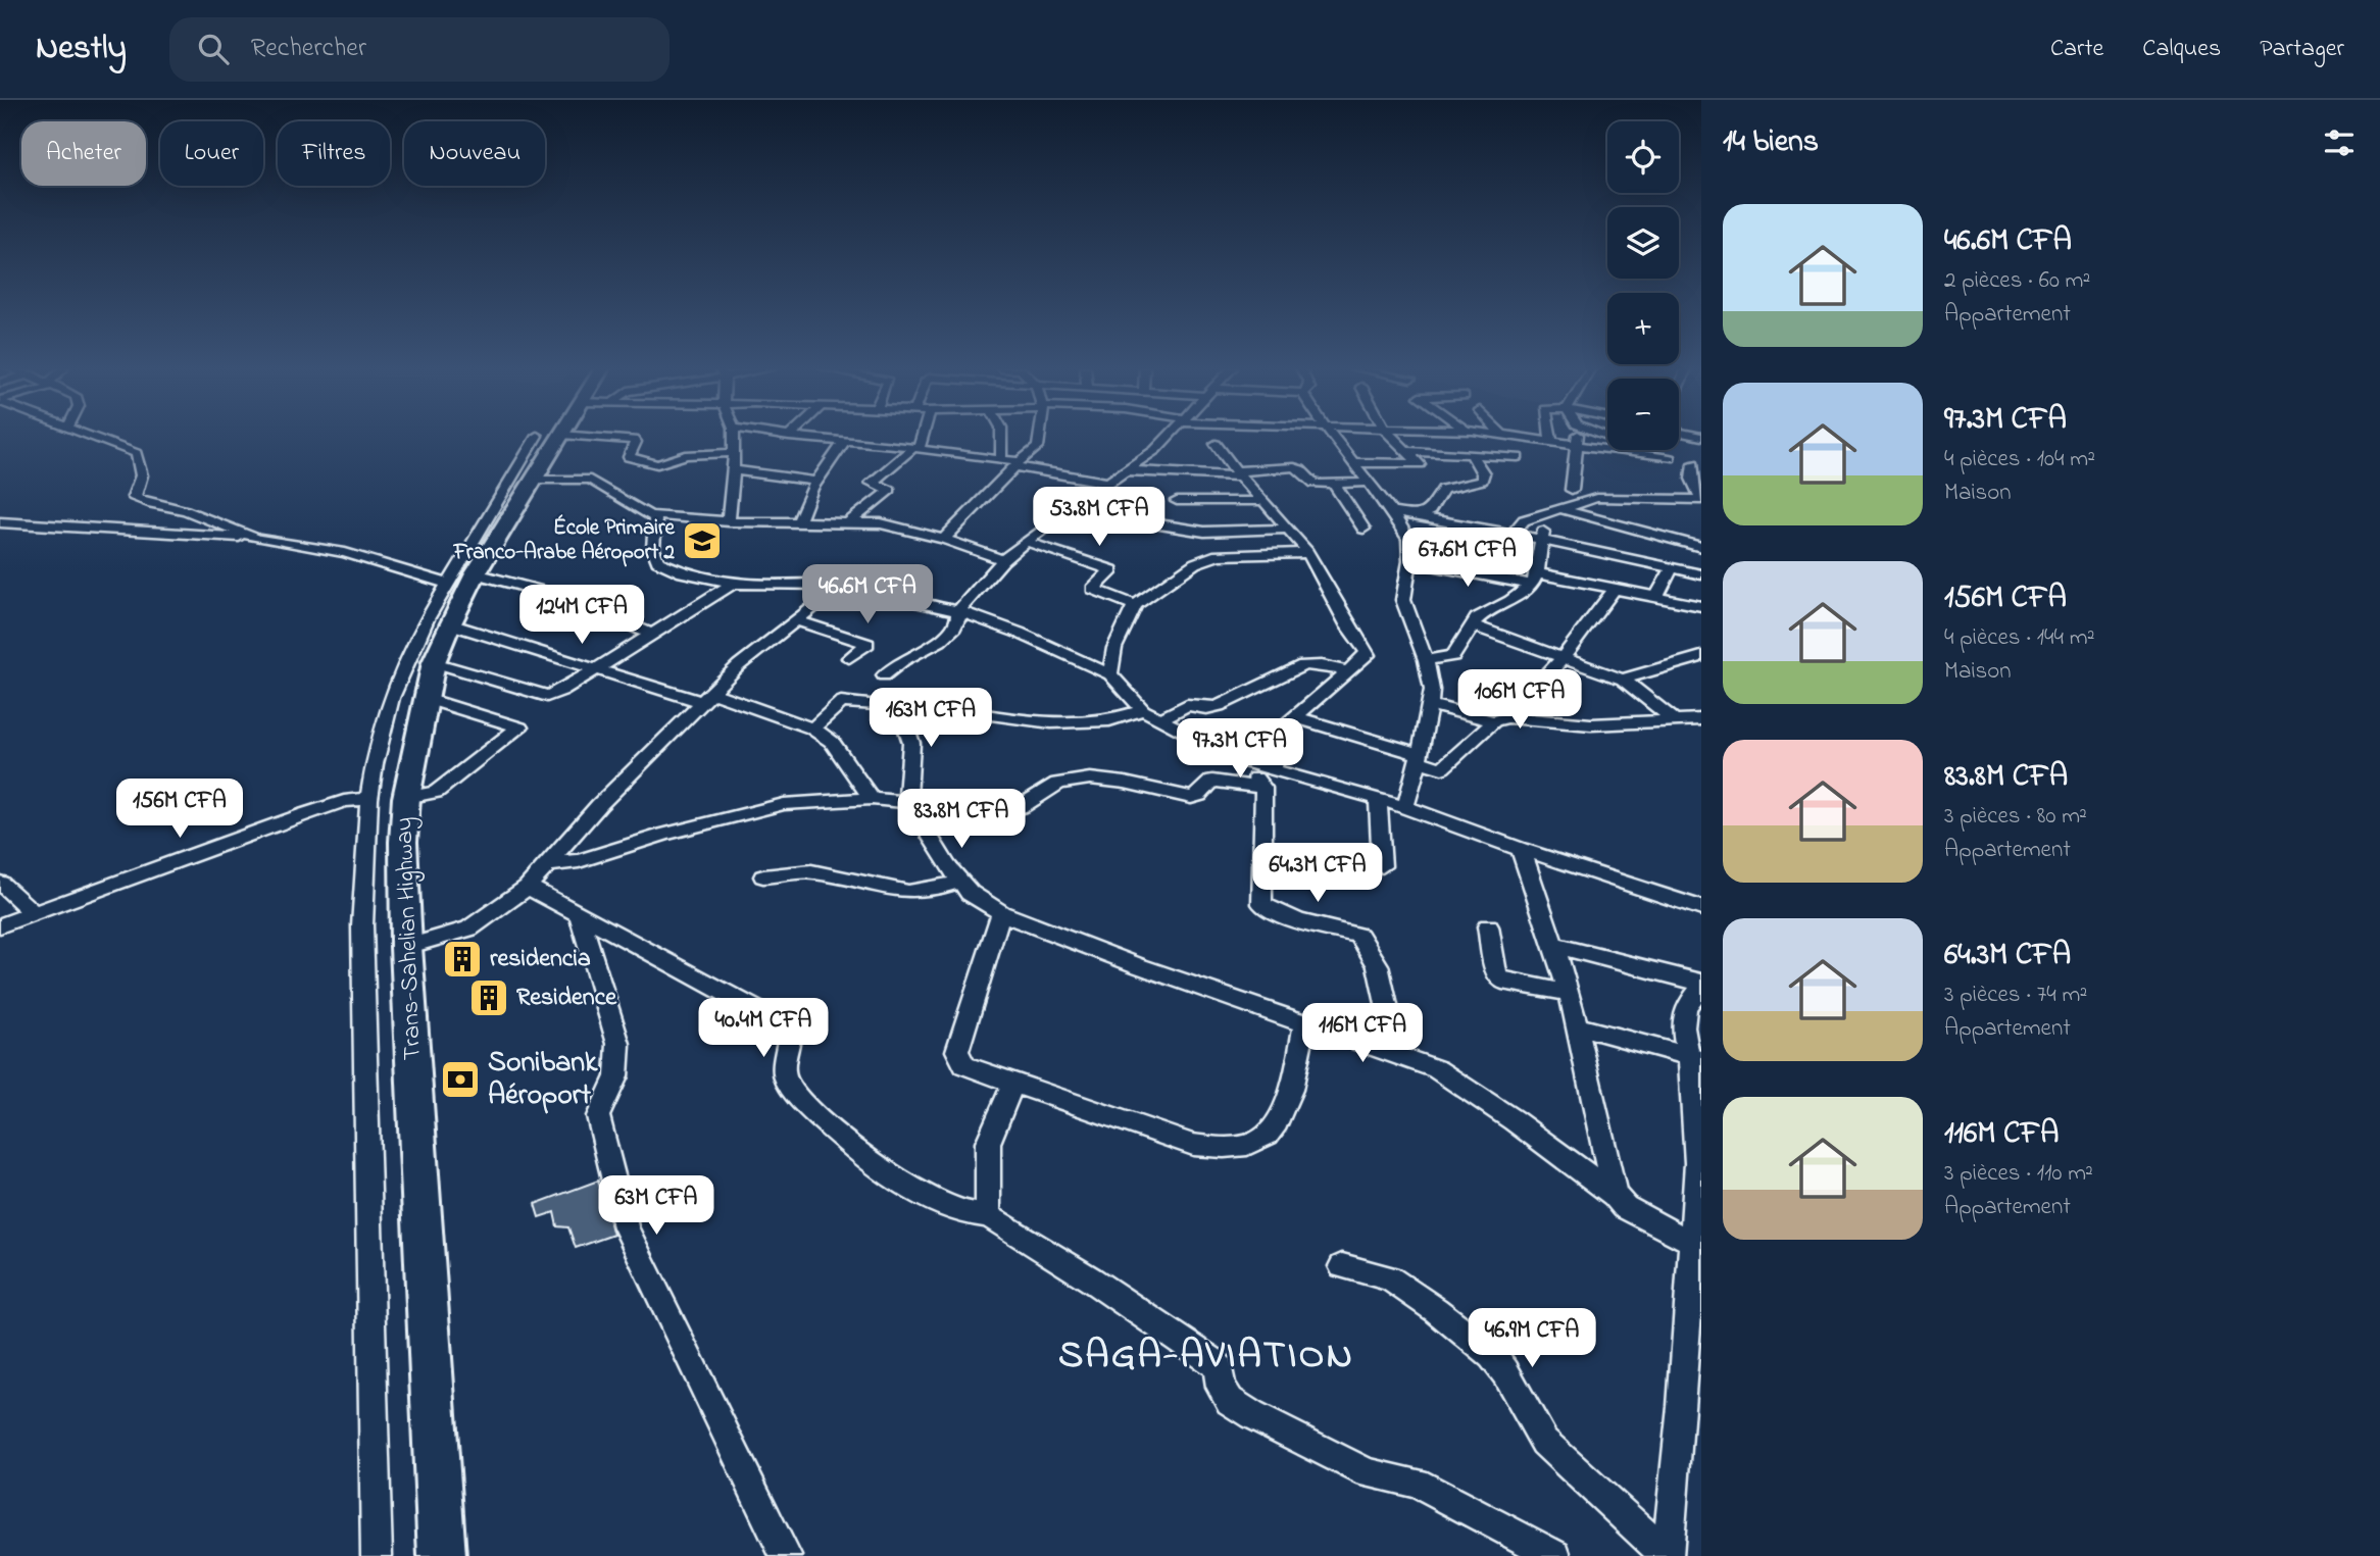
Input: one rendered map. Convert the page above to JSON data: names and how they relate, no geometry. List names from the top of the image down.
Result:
{
  "streets": {
    "highway": ["Trans-Sahelian Highway"]
  },
  "districts": ["SAGA-AVIATION"],
  "places": {
    "school or university": ["École Primaire Franco-Arabe Aéroport 2"],
    "building": ["residencia", "Residence"],
    "bank": ["Sonibank Aéroport"]
  },
  "page": {
    "header": "Nestly",
    "search": "Rechercher",
    "nav": ["Carte", "Calques", "Partager"],
    "heading": "14 biens",
    "map_buttons": ["+", "−"],
    "chip": [
      "Acheter",
      "Louer",
      "Filtres",
      "Nouveau"
    ],
    "list": [
      {
        "name": "46.6M CFA",
        "note": "2 pièces · 60 m² · Appartement"
      },
      {
        "name": "97.3M CFA",
        "note": "4 pièces · 104 m² · Maison"
      },
      {
        "name": "156M CFA",
        "note": "4 pièces · 144 m² · Maison"
      },
      {
        "name": "83.8M CFA",
        "note": "3 pièces · 80 m² · Appartement"
      },
      {
        "name": "64.3M CFA",
        "note": "3 pièces · 74 m² · Appartement"
      },
      {
        "name": "116M CFA",
        "note": "3 pièces · 110 m² · Appartement"
      }
    ],
    "price": [
      "53.8M CFA",
      "67.6M CFA",
      "46.6M CFA",
      "124M CFA",
      "106M CFA",
      "163M CFA",
      "97.3M CFA",
      "156M CFA",
      "83.8M CFA",
      "64.3M CFA",
      "40.4M CFA",
      "116M CFA",
      "63M CFA",
      "46.9M CFA"
    ]
  }
}
